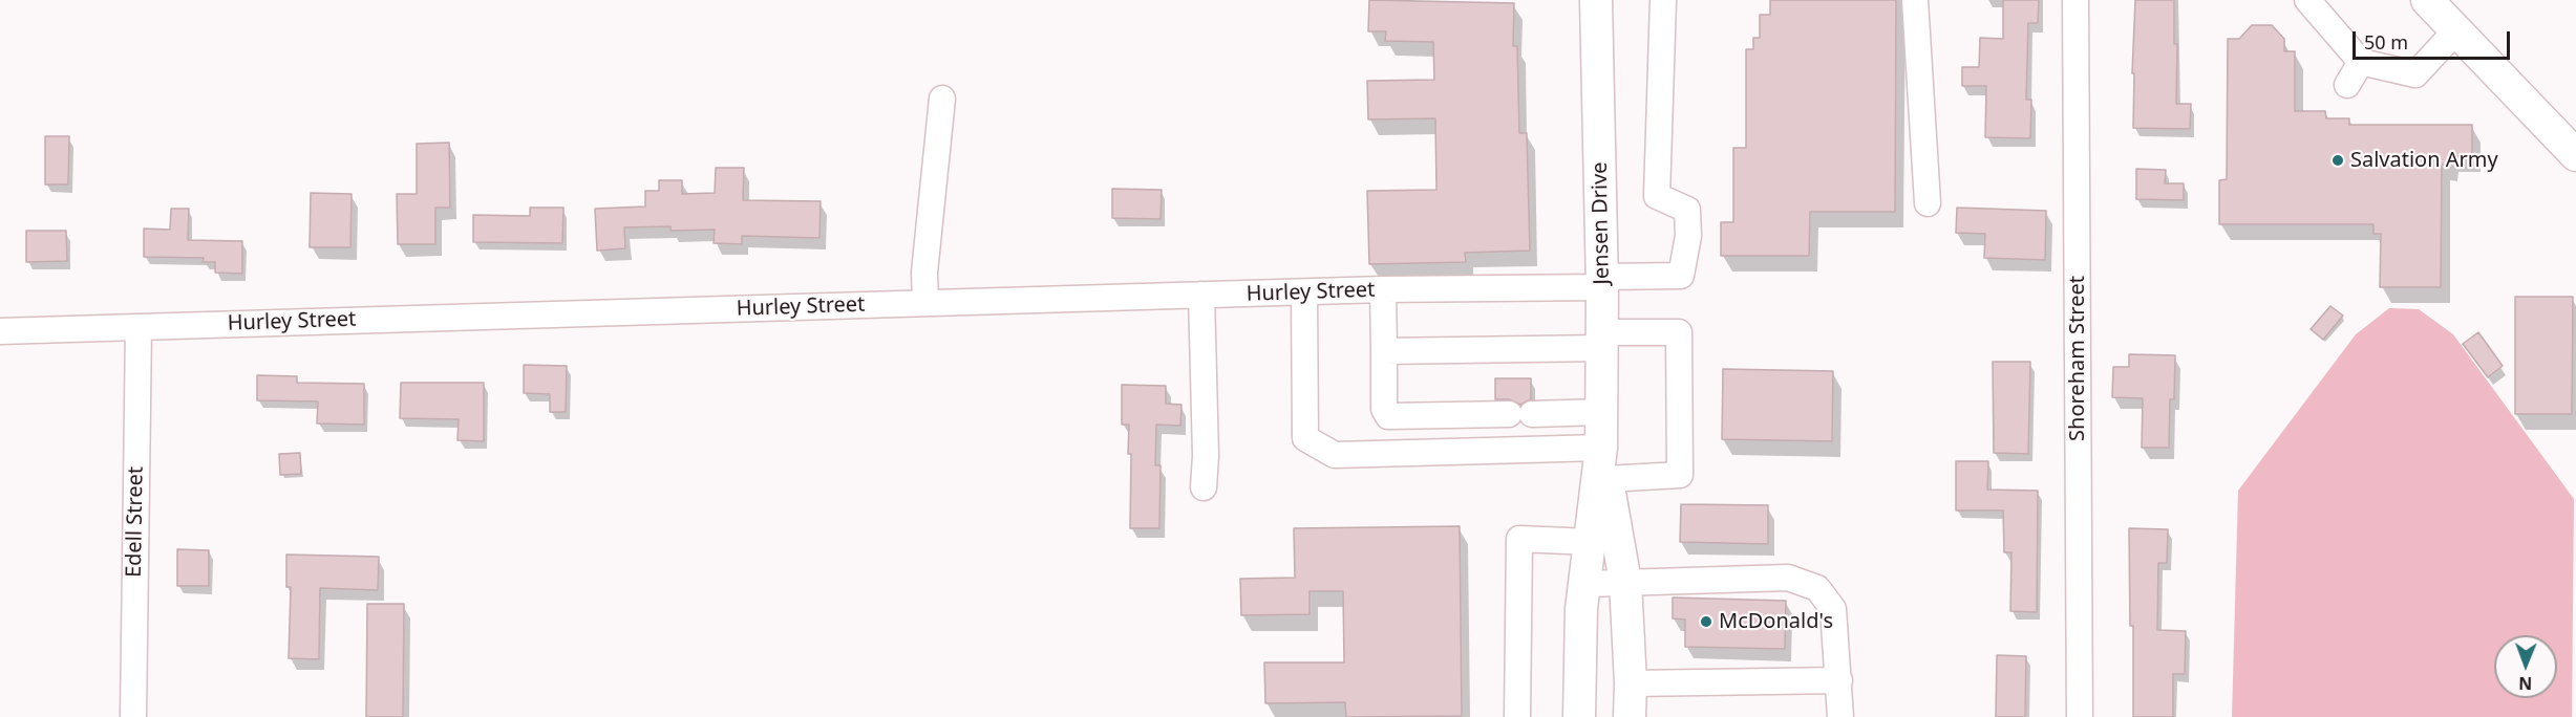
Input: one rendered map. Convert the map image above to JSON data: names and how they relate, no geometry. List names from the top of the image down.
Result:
{
  "streets": {
    "main road": ["Jensen Drive"],
    "street": ["Hurley Street", "Shoreham Street", "Edell Street"]
  },
  "crossings": [
    ["Jensen Drive", "Hurley Street"],
    ["Hurley Street", "Edell Street"]
  ],
  "places": ["Salvation Army", "McDonald's"],
  "scale_bar": "50 m",
  "north": "bottom"
}
